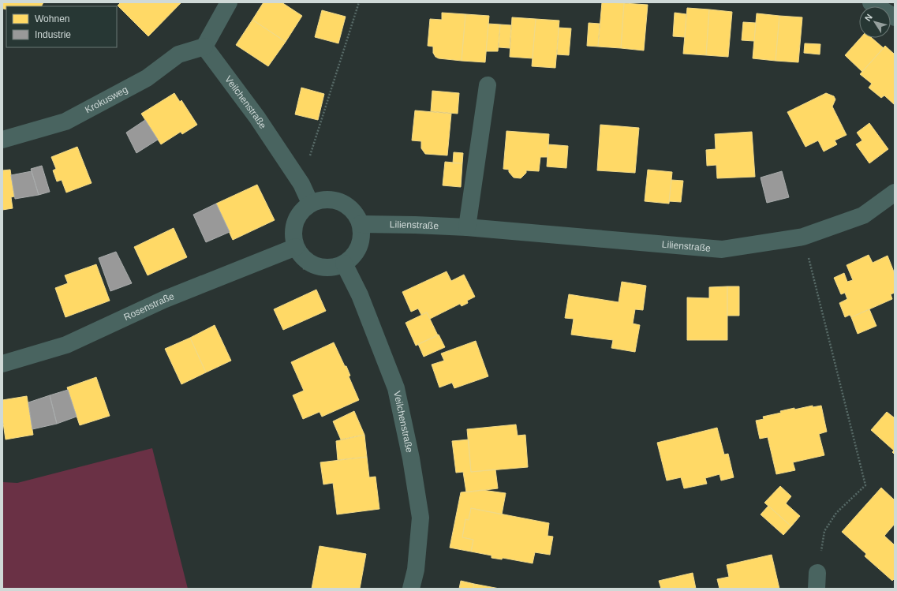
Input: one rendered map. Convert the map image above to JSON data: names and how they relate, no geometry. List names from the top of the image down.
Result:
{
  "streets": {
    "street": [
      "Krokusweg",
      "Veilchenstraße",
      "Lilienstraße",
      "Rosenstraße"
    ]
  },
  "crossings": [
    ["Krokusweg", "Veilchenstraße"],
    ["Veilchenstraße", "Lilienstraße"],
    ["Veilchenstraße", "Rosenstraße"],
    ["Lilienstraße", "Rosenstraße"]
  ],
  "legend": ["Wohnen", "Industrie"],
  "north": "top left"
}
